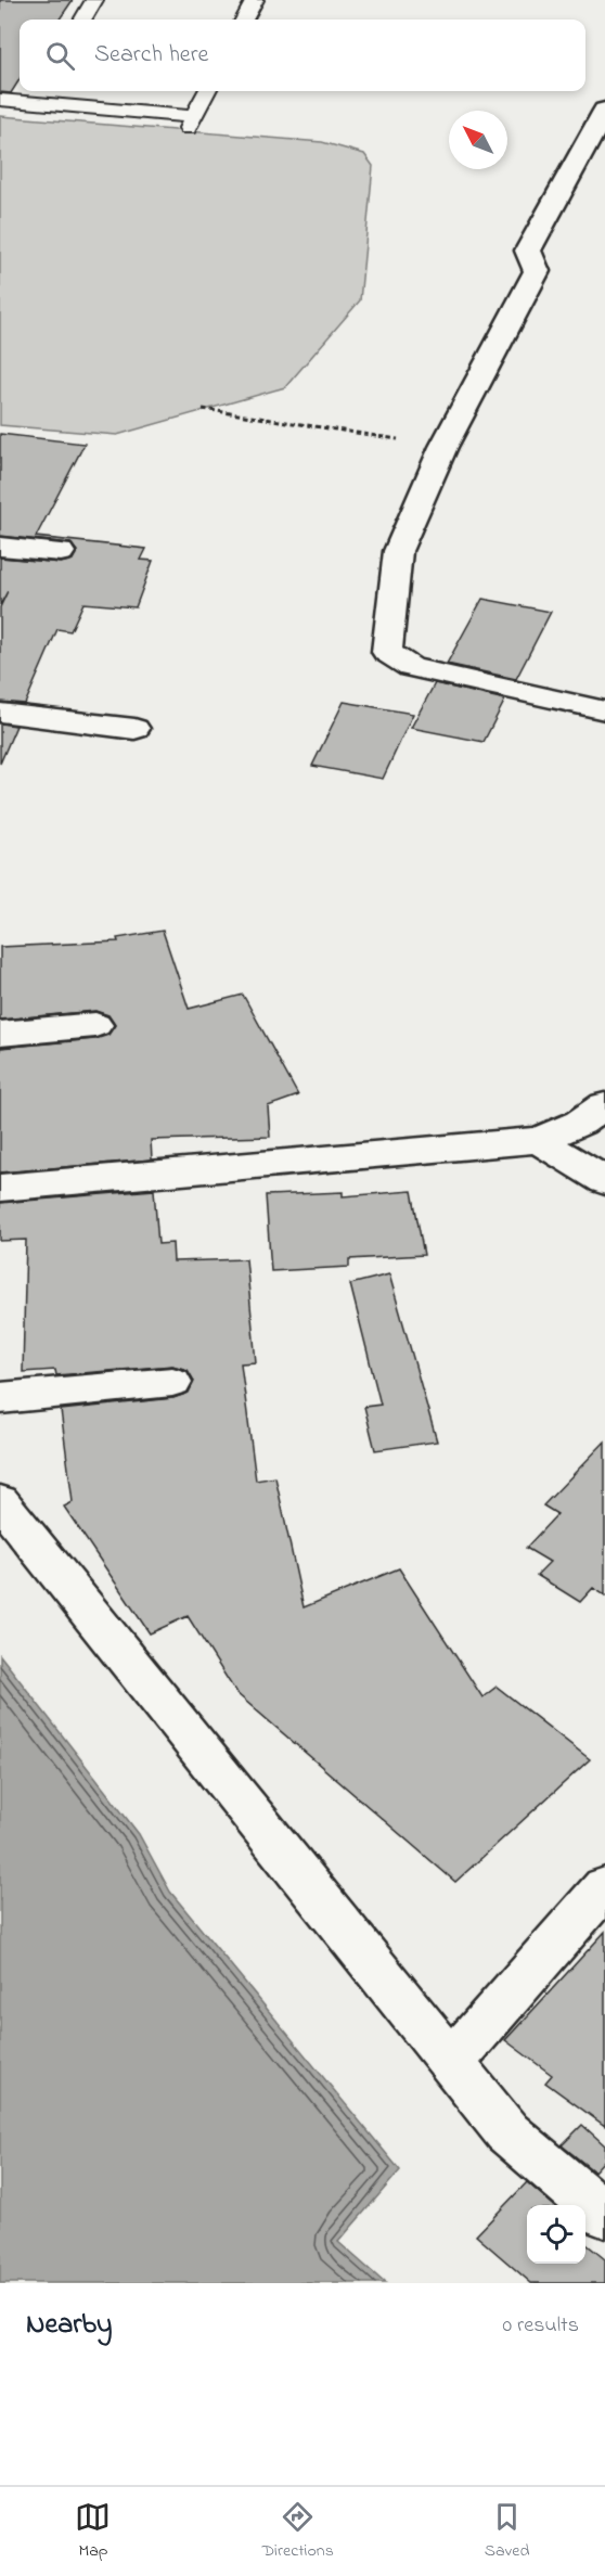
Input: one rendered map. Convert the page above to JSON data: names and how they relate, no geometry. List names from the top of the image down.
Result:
{
  "north": "top left",
  "page": {
    "search": "Search here",
    "heading": ["Nearby", "0 results"],
    "nav": ["Map", "Directions", "Saved"]
  }
}
